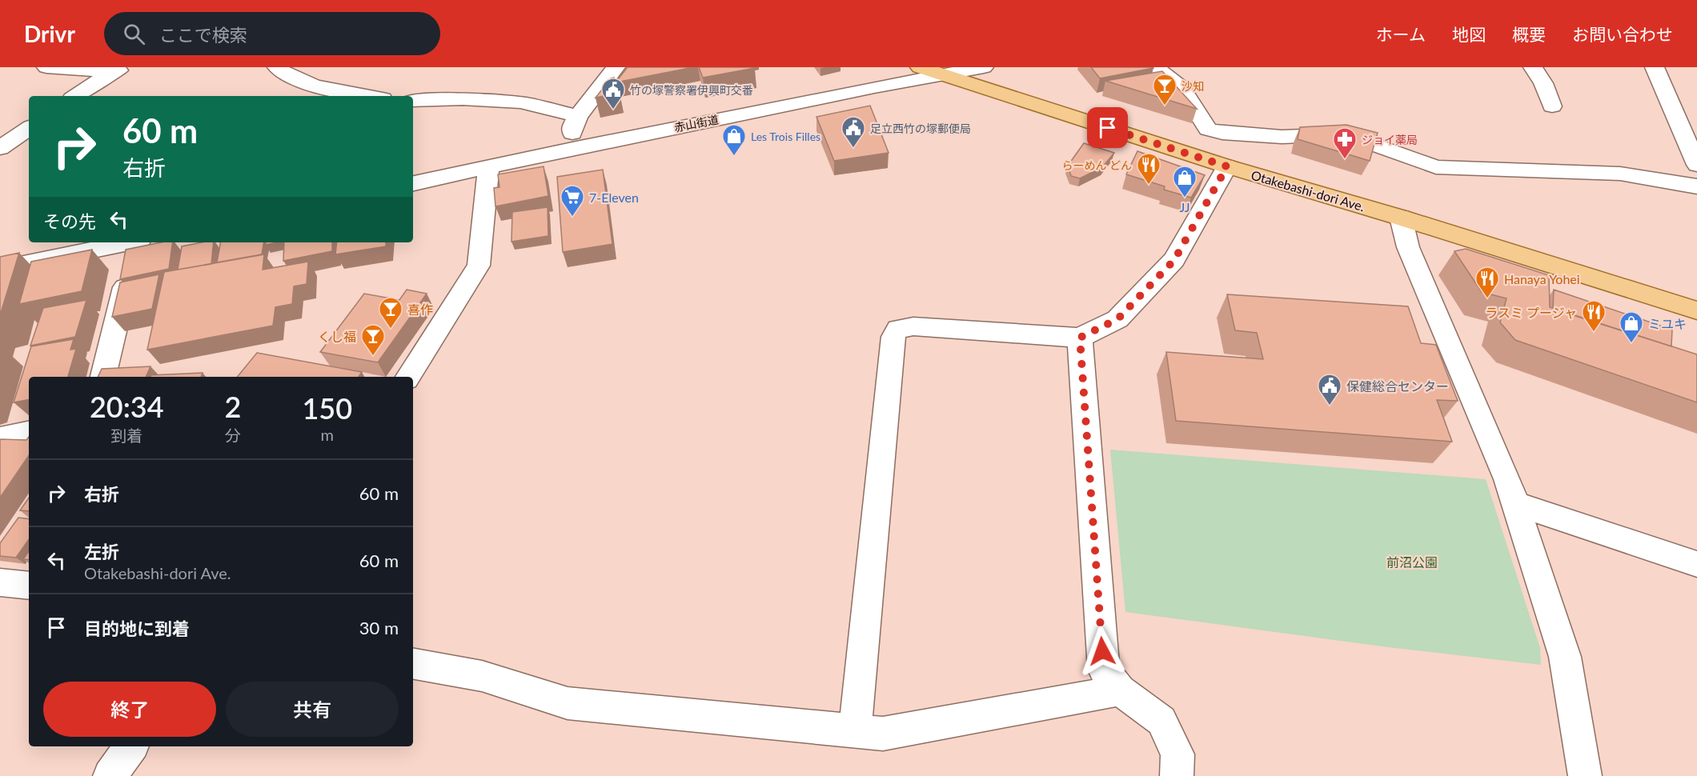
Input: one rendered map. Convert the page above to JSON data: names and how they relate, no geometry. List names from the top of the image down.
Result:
{
  "streets": {
    "main road": ["Otakebashi-dori Ave."],
    "street": ["赤山街道"]
  },
  "crossings": [
    ["赤山街道", "Otakebashi-dori Ave."]
  ],
  "parks": ["前沼公園"],
  "places": {
    "bar": ["沙知", "喜作", "くし福"],
    "public building": ["竹の塚警察署伊興町交番", "足立西竹の塚郵便局", "保健総合センター"],
    "shop": ["Les Trois Filles", "JJ", "ミユキ"],
    "pharmacy": ["ジョイ薬局"],
    "restaurant": ["らーめん どん", "Hanaya Yohei", "ラスミ プージャ"],
    "supermarket": ["7-Eleven"]
  },
  "page": {
    "header": "Drivr",
    "search": "ここで検索",
    "nav": [
      "ホーム",
      "地図",
      "概要",
      "お問い合わせ"
    ],
    "turn": ["60 m", "右折"],
    "then": "その先",
    "eta": [
      "20:34",
      "到着",
      "2",
      "分",
      "150",
      "m"
    ],
    "list": [
      {
        "name": "右折",
        "value": "60 m"
      },
      {
        "name": "左折",
        "note": "Otakebashi-dori Ave.",
        "value": "60 m"
      },
      {
        "name": "目的地に到着",
        "value": "30 m"
      }
    ],
    "buttons": ["終了", "共有"]
  }
}
